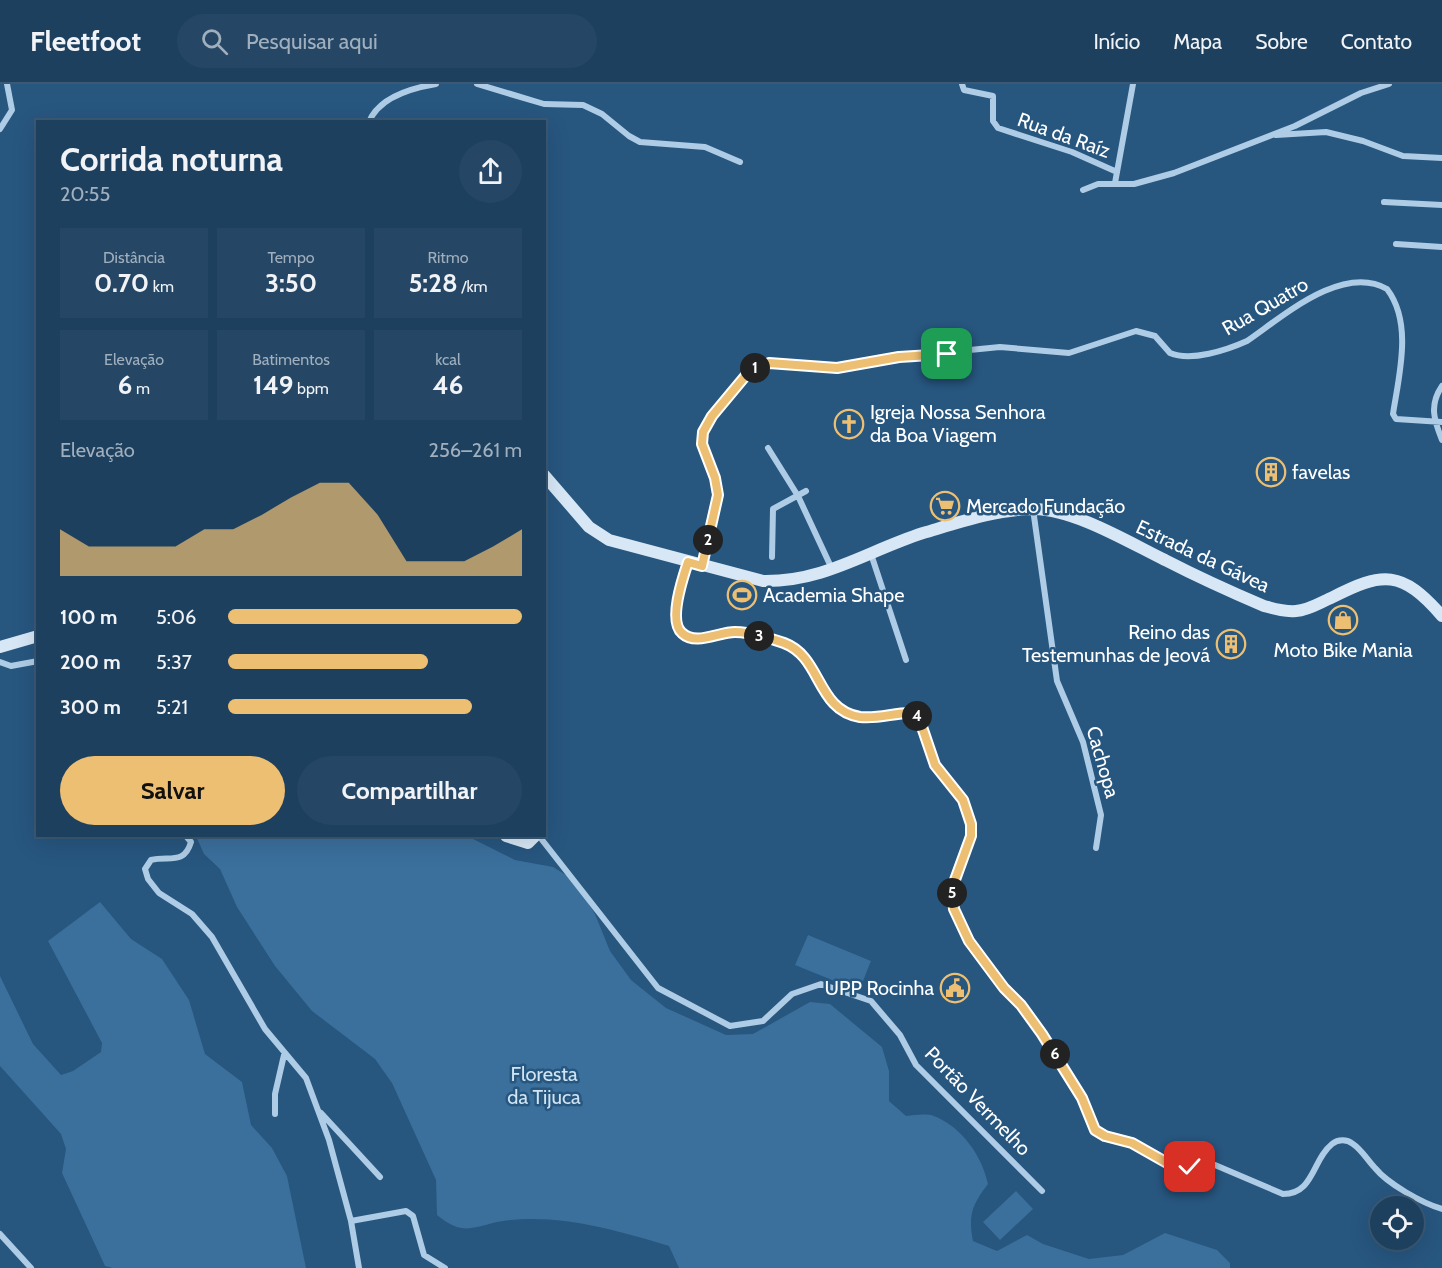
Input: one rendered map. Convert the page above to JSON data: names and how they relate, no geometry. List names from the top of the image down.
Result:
{
  "streets": {
    "street": [
      "Rua da Raíz",
      "Rua Quatro",
      "Estrada da Gávea",
      "Cachopa",
      "Portão Vermelho"
    ]
  },
  "crossings": [
    ["Rua Quatro", "Estrada da Gávea"],
    ["Estrada da Gávea", "Cachopa"]
  ],
  "parks": ["Floresta da Tijuca"],
  "places": {
    "church": ["Igreja Nossa Senhora da Boa Viagem"],
    "building": ["favelas", "Reino das Testemunhas de Jeová"],
    "supermarket": ["Mercado Fundação"],
    "sports": ["Academia Shape"],
    "shop": ["Moto Bike Mania"],
    "public building": ["UPP Rocinha"]
  },
  "page": {
    "header": "Fleetfoot",
    "search": "Pesquisar aqui",
    "nav": [
      "Início",
      "Mapa",
      "Sobre",
      "Contato"
    ],
    "heading": ["Corrida noturna", "20:55"],
    "stats": [
      ["Distância", "0.70 km"],
      ["Tempo", "3:50"],
      ["Ritmo", "5:28 /km"],
      ["Elevação", "6 m"],
      ["Batimentos", "149 bpm"],
      ["kcal", "46"]
    ],
    "pins": [
      "1",
      "2",
      "3",
      "4",
      "5",
      "6"
    ],
    "chart": ["Elevação", "256–261 m"],
    "list": [
      {
        "name": "100 m",
        "note": "5:06"
      },
      {
        "name": "200 m",
        "note": "5:37"
      },
      {
        "name": "300 m",
        "note": "5:21"
      }
    ],
    "buttons": ["Salvar", "Compartilhar"]
  }
}
